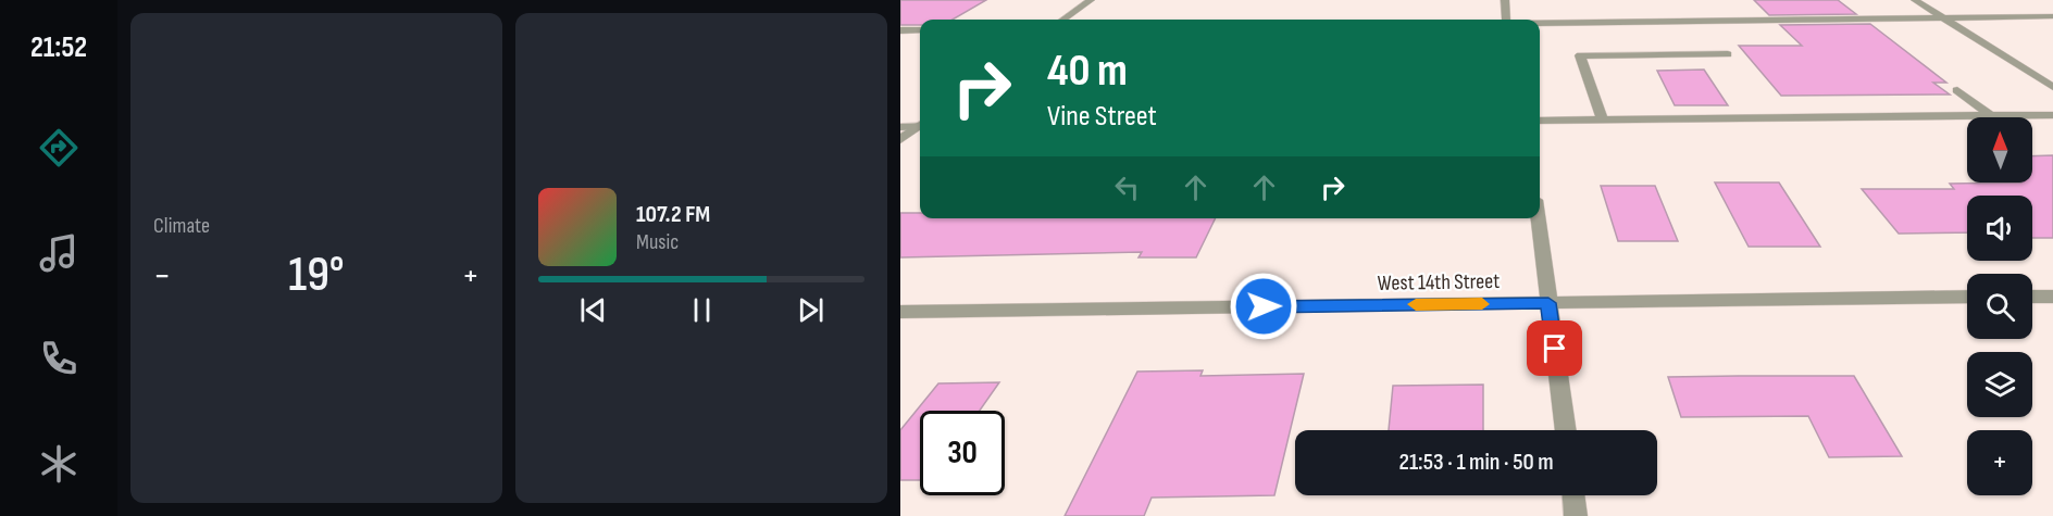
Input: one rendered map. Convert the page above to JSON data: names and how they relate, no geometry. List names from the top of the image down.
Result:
{
  "streets": {
    "street": ["West 14th Street"]
  },
  "north": "top",
  "page": {
    "tabs": "21:52",
    "tile": "Climate",
    "turn": ["40 m", "Vine Street"],
    "map_buttons": "+",
    "song": ["107.2 FM", "Music"],
    "heat": ["−", "19°", "+"],
    "limit": "30",
    "trip": "21:53 · 1 min · 50 m"
  }
}
